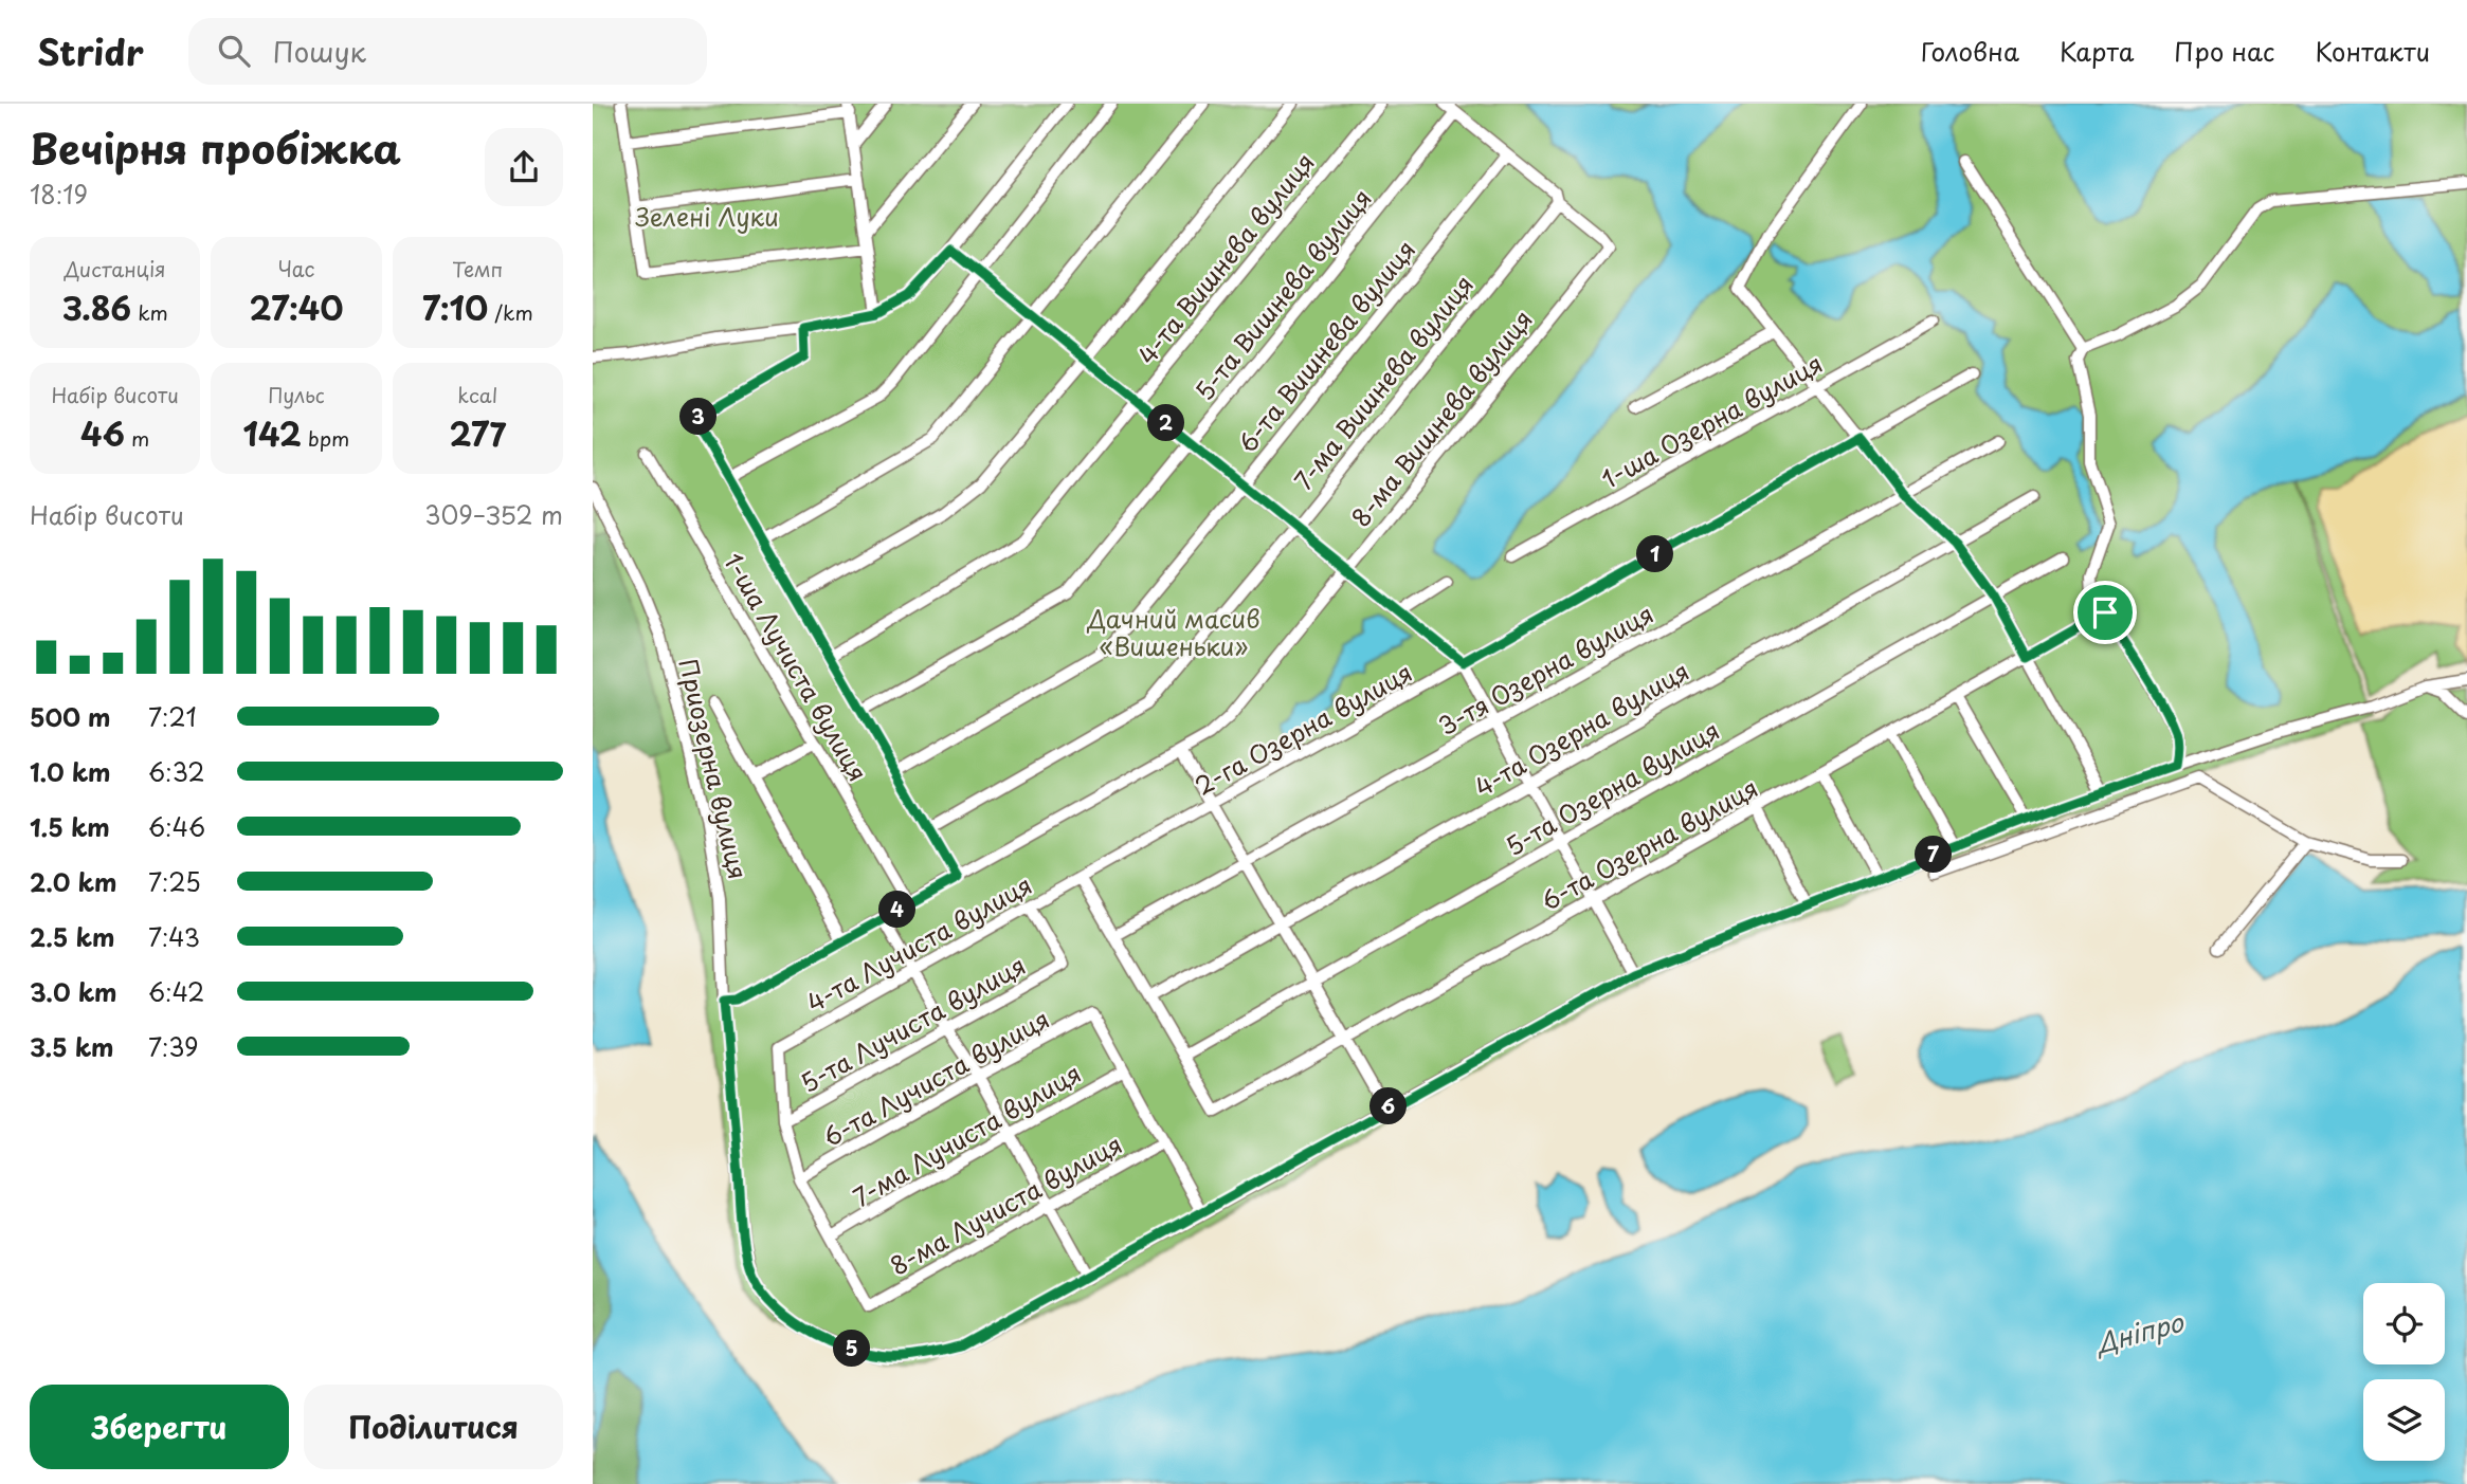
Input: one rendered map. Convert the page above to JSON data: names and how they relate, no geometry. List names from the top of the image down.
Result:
{
  "streets": {
    "street": [
      "4-та Вишнева вулиця",
      "5-та Вишнева вулиця",
      "6-та Вишнева вулиця",
      "7-ма Вишнева вулиця",
      "8-ма Вишнева вулиця",
      "1-ша Озерна вулиця",
      "1-ша Лучиста вулиця",
      "3-тя Озерна вулиця",
      "2-га Озерна вулиця",
      "4-та Озерна вулиця",
      "Приозерна вулиця",
      "5-та Озерна вулиця",
      "6-та Озерна вулиця",
      "4-та Лучиста вулиця",
      "5-та Лучиста вулиця",
      "6-та Лучиста вулиця",
      "7-ма Лучиста вулиця",
      "8-ма Лучиста вулиця"
    ]
  },
  "crossings": [
    ["7-ма Вишнева вулиця", "8-ма Вишнева вулиця"],
    ["8-ма Вишнева вулиця", "1-ша Лучиста вулиця"],
    ["8-ма Вишнева вулиця", "Приозерна вулиця"],
    ["2-га Озерна вулиця", "4-та Лучиста вулиця"],
    ["5-та Озерна вулиця", "6-та Озерна вулиця"],
    ["4-та Лучиста вулиця", "5-та Лучиста вулиця"],
    ["6-та Лучиста вулиця", "7-ма Лучиста вулиця"],
    ["7-ма Лучиста вулиця", "8-ма Лучиста вулиця"]
  ],
  "water": ["Дніпро"],
  "parks": ["Зелені Луки", "Дачний масив «Вишеньки»"],
  "page": {
    "header": "Stridr",
    "search": "Пошук",
    "nav": [
      "Головна",
      "Карта",
      "Про нас",
      "Контакти"
    ],
    "heading": ["Вечірня пробіжка", "18:19"],
    "stats": [
      ["Дистанція", "3.86 km"],
      ["Час", "27:40"],
      ["Темп", "7:10 /km"],
      ["Набір висоти", "46 m"],
      ["Пульс", "142 bpm"],
      ["kcal", "277"]
    ],
    "pins": [
      "3",
      "2",
      "1",
      "7",
      "4",
      "6",
      "5"
    ],
    "chart": ["Набір висоти", "309–352 m"],
    "list": [
      {
        "name": "500 m",
        "note": "7:21"
      },
      {
        "name": "1.0 km",
        "note": "6:32"
      },
      {
        "name": "1.5 km",
        "note": "6:46"
      },
      {
        "name": "2.0 km",
        "note": "7:25"
      },
      {
        "name": "2.5 km",
        "note": "7:43"
      },
      {
        "name": "3.0 km",
        "note": "6:42"
      },
      {
        "name": "3.5 km",
        "note": "7:39"
      }
    ],
    "buttons": ["Зберегти", "Поділитися"]
  }
}
